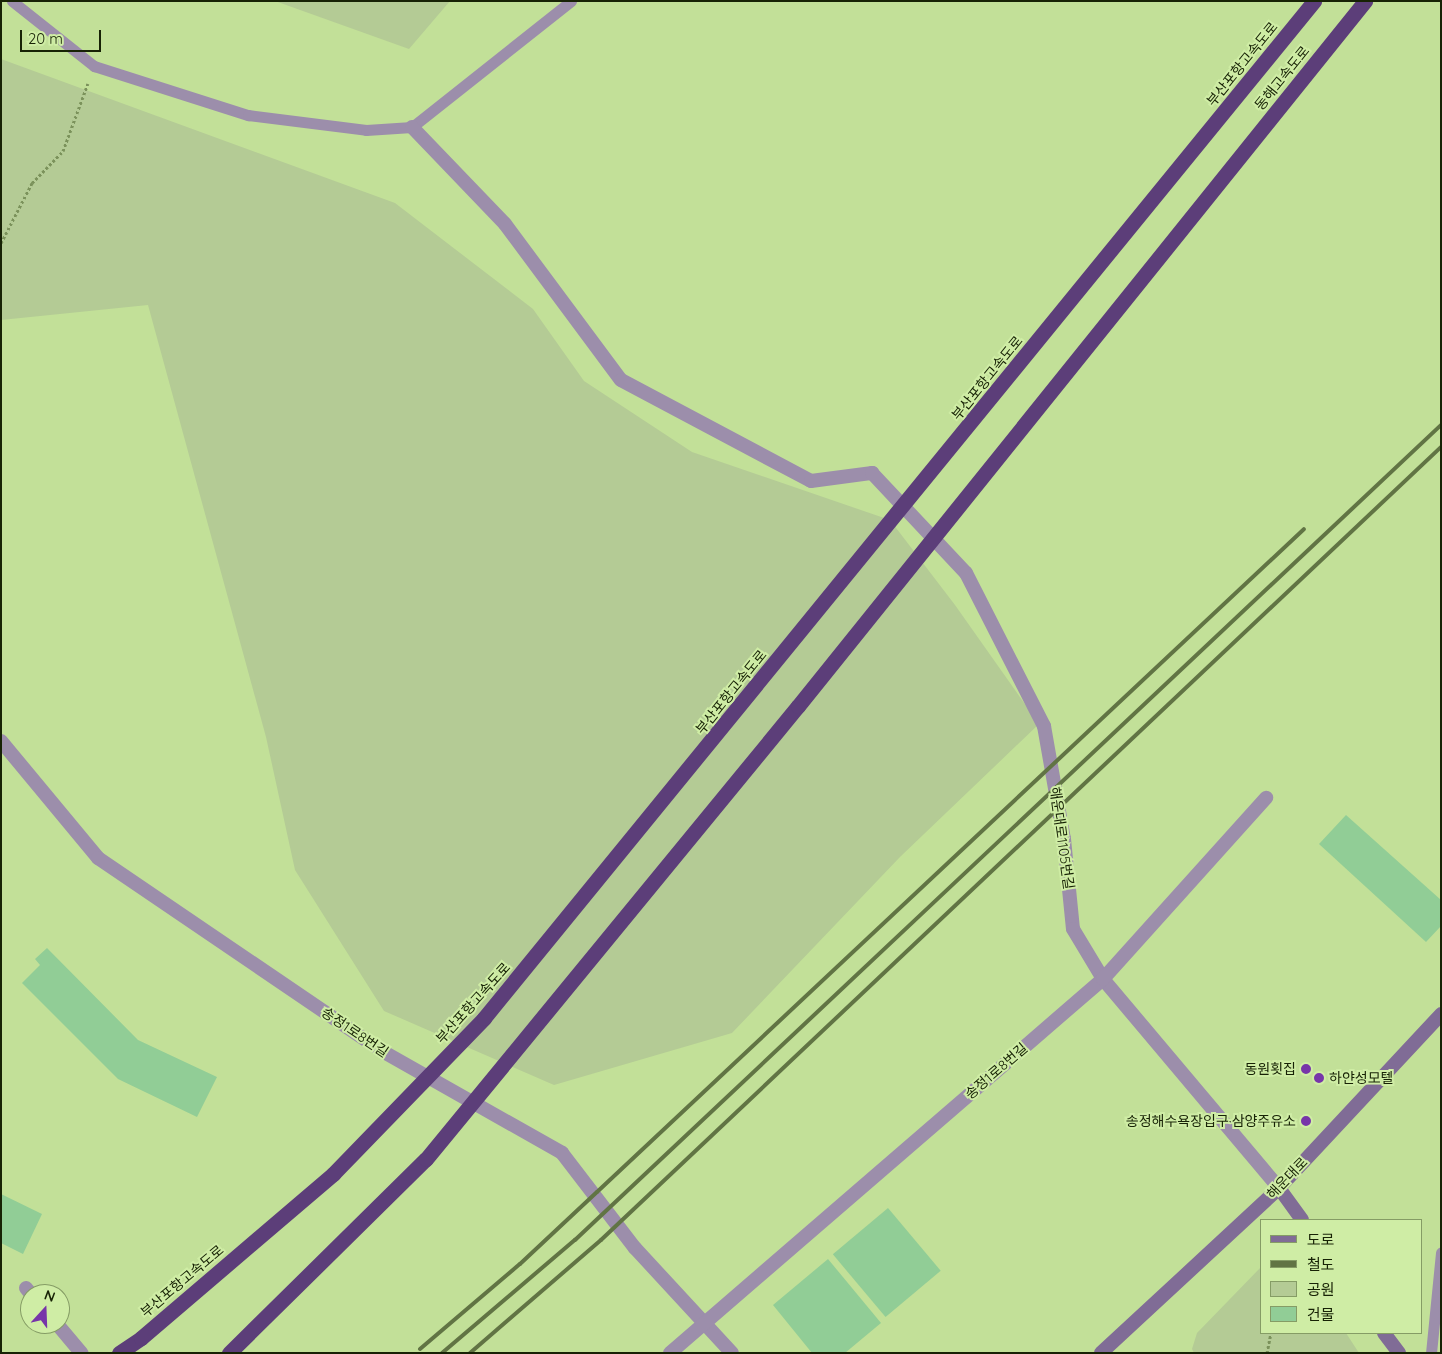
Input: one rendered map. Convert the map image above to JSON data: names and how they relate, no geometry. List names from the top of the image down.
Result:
{
  "streets": {
    "highway": ["부산포항고속도로", "동해고속도로"],
    "main road": ["해운대로"],
    "street": ["해운대로1105번길", "송정1로8번길"]
  },
  "crossings": [
    ["해운대로1105번길", "송정1로8번길"],
    ["해운대로1105번길", "해운대로"]
  ],
  "places": ["동원횟집", "하얀성모텔", "송정해수욕장입구·삼양주유소"],
  "legend": [
    "도로",
    "철도",
    "공원",
    "건물"
  ],
  "scale_bar": "20 m",
  "north": "top"
}
